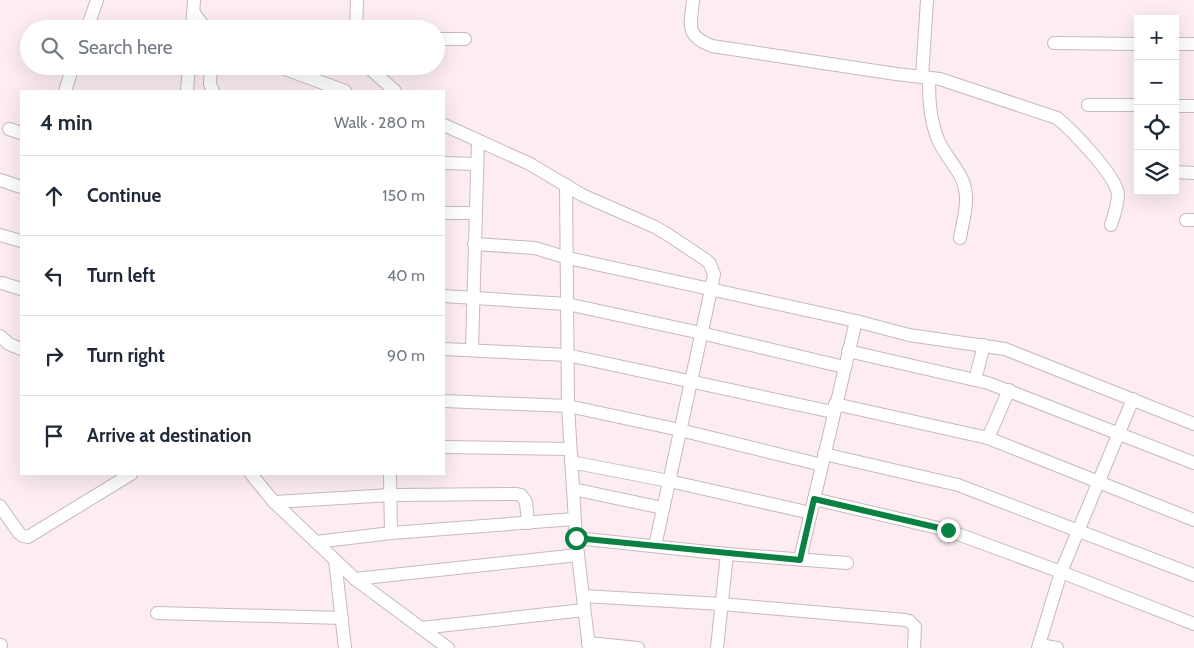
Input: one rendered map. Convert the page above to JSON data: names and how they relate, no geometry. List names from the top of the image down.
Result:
{
  "page": {
    "map_buttons": ["+", "−"],
    "search": "Search here",
    "heading": ["4 min", "Walk · 280 m"],
    "list": [
      ["Continue", "150 m"],
      ["Turn left", "40 m"],
      ["Turn right", "90 m"],
      "Arrive at destination"
    ]
  }
}
